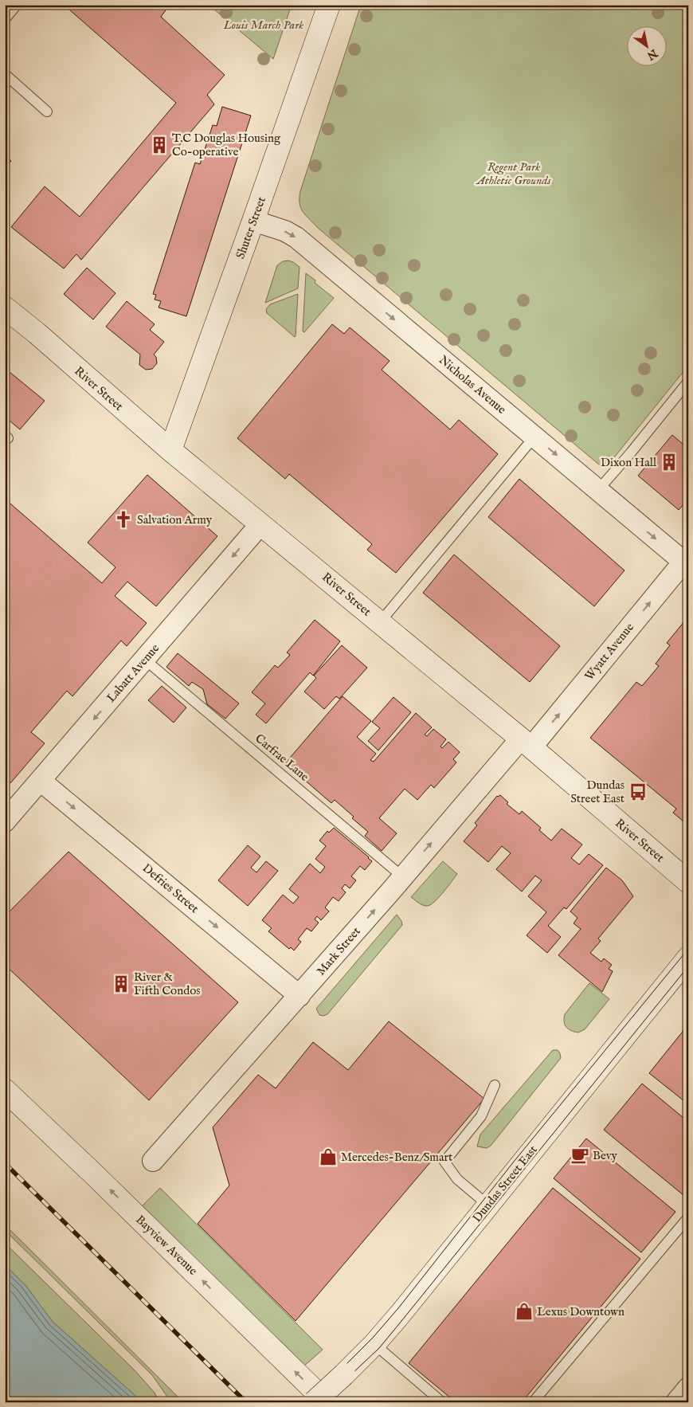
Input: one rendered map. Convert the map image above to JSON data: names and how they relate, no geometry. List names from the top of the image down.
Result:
{
  "streets": {
    "street": [
      "Shuter Street",
      "Nicholas Avenue",
      "River Street",
      "Wyatt Avenue",
      "Labatt Avenue",
      "Defries Street",
      "Mark Street",
      "Dundas Street East",
      "Bayview Avenue"
    ],
    "lane": ["Carfrae Lane"]
  },
  "crossings": [
    ["Shuter Street", "Nicholas Avenue"],
    ["Shuter Street", "River Street"],
    ["Nicholas Avenue", "Wyatt Avenue"],
    ["River Street", "Wyatt Avenue"],
    ["River Street", "Labatt Avenue"],
    ["River Street", "Mark Street"],
    ["Wyatt Avenue", "Mark Street"],
    ["Labatt Avenue", "Carfrae Lane"],
    ["Labatt Avenue", "Defries Street"],
    ["Carfrae Lane", "Mark Street"],
    ["Defries Street", "Mark Street"]
  ],
  "one_way": [
    "Nicholas Avenue",
    "Wyatt Avenue",
    "Labatt Avenue",
    "Defries Street",
    "Mark Street",
    "Bayview Avenue"
  ],
  "parks": ["Louis March Park", "Regent Park Athletic Grounds"],
  "places": {
    "building": ["T.C Douglas Housing Co-operative", "Dixon Hall", "River & Fifth Condos"],
    "church": ["Salvation Army"],
    "bus stop": ["Dundas Street East"],
    "cafe": ["Bevy"],
    "shop": ["Mercedes-Benz/Smart", "Lexus Downtown"]
  },
  "north": "bottom right"
}
